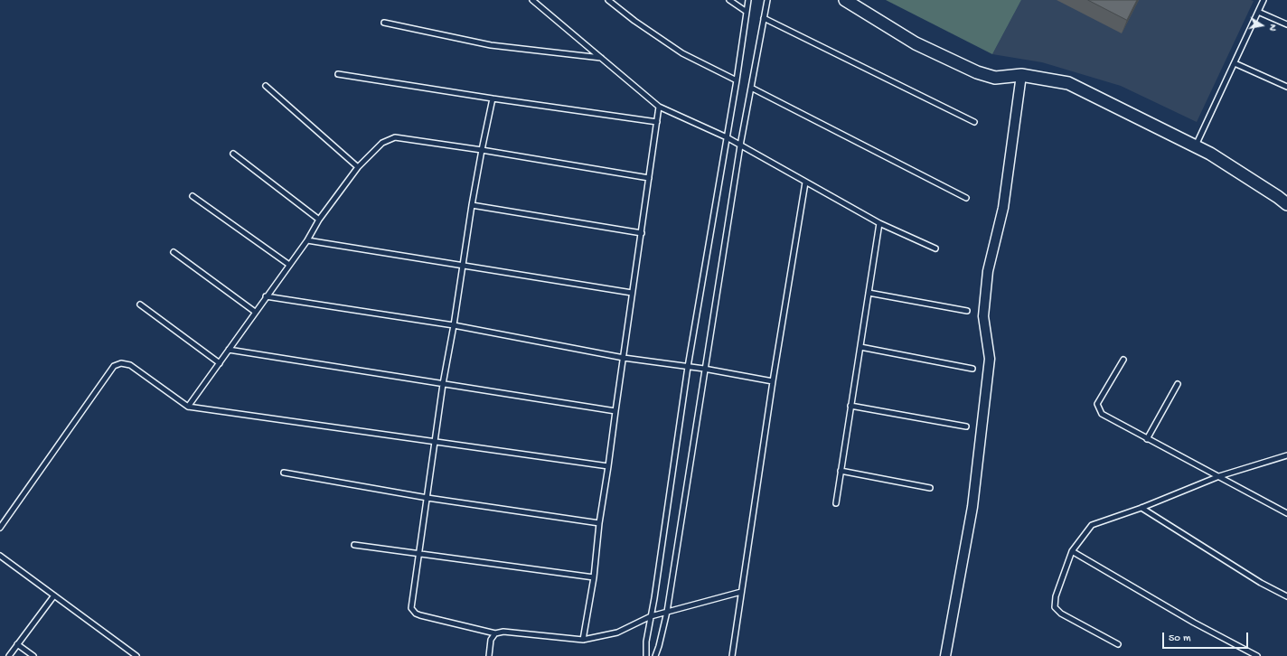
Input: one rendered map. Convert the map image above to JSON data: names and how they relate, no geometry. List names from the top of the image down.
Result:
{
  "scale_bar": "50 m",
  "north": "right"
}
